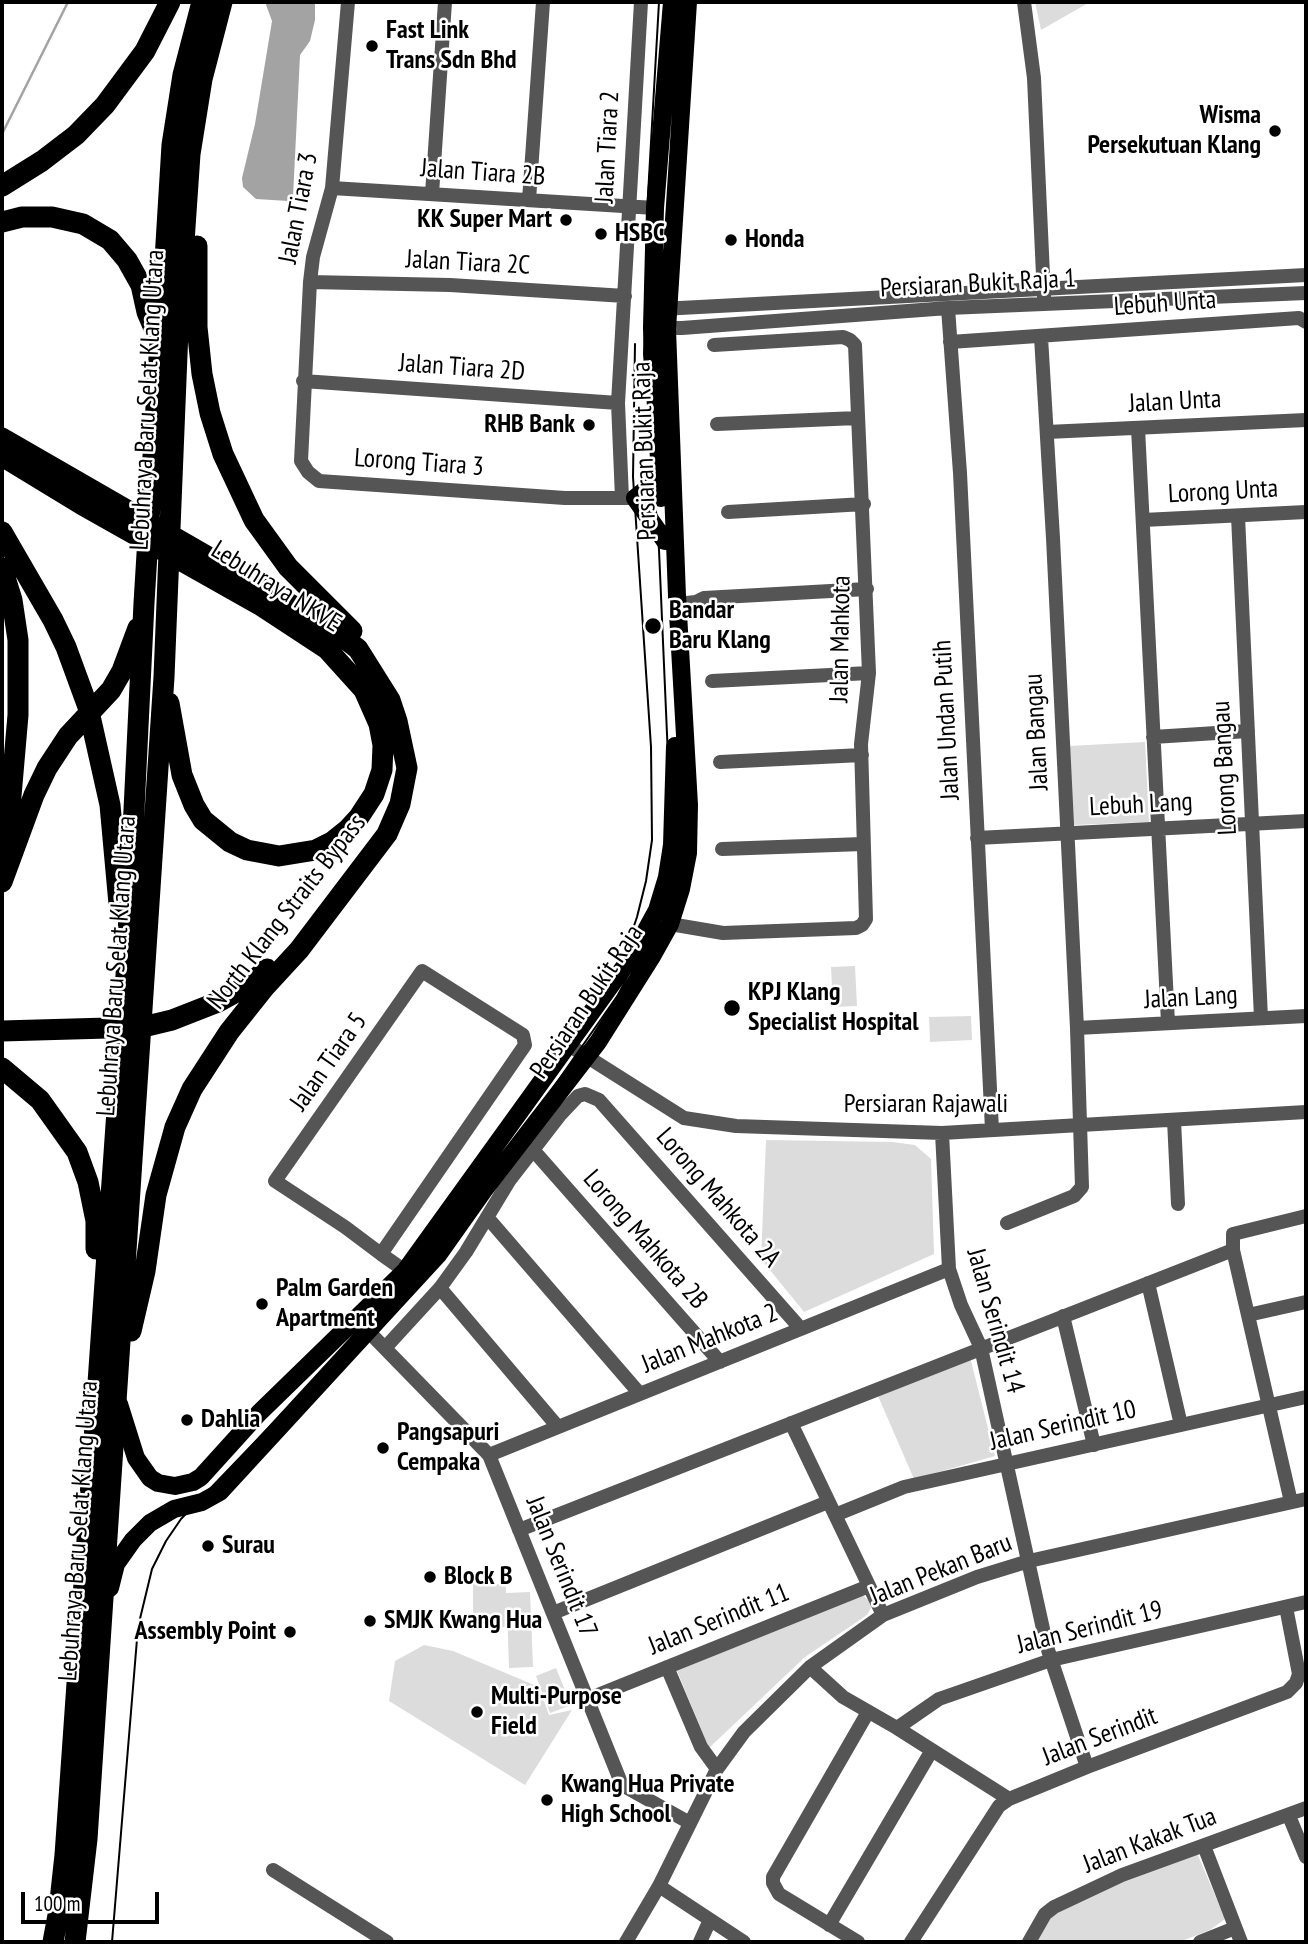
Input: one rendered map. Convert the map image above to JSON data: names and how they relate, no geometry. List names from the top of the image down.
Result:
{
  "streets": {
    "highway": ["Lebuhraya Baru Selat Klang Utara", "Lebuhraya NKVE", "North Klang Straits Bypass"],
    "main road": ["Persiaran Bukit Raja"],
    "street": [
      "Jalan Tiara 2",
      "Jalan Tiara 2B",
      "Jalan Tiara 3",
      "Jalan Tiara 2C",
      "Persiaran Bukit Raja 1",
      "Lebuh Unta",
      "Jalan Tiara 2D",
      "Jalan Unta",
      "Lorong Tiara 3",
      "Lorong Unta",
      "Jalan Mahkota",
      "Jalan Undan Putih",
      "Jalan Bangau",
      "Lorong Bangau",
      "Lebuh Lang",
      "Jalan Lang",
      "Jalan Tiara 5",
      "Persiaran Rajawali",
      "Lorong Mahkota 2A",
      "Lorong Mahkota 2B",
      "Jalan Serindit 14",
      "Jalan Mahkota 2",
      "Jalan Serindit 10",
      "Jalan Serindit 17",
      "Jalan Pekan Baru",
      "Jalan Serindit 11",
      "Jalan Serindit 19",
      "Jalan Serindit",
      "Jalan Kakak Tua"
    ]
  },
  "crossings": [
    ["Jalan Tiara 2", "Jalan Tiara 2B"],
    ["Jalan Tiara 2", "Jalan Tiara 2C"],
    ["Jalan Tiara 2", "Jalan Tiara 2D"],
    ["Jalan Tiara 2", "Lorong Tiara 3"],
    ["Jalan Tiara 2B", "Jalan Tiara 3"],
    ["Jalan Tiara 2B", "Persiaran Bukit Raja"],
    ["Jalan Tiara 3", "Jalan Tiara 2C"],
    ["Jalan Tiara 3", "Jalan Tiara 2D"],
    ["Jalan Tiara 3", "Lorong Tiara 3"],
    ["Persiaran Bukit Raja 1", "Persiaran Bukit Raja"],
    ["Persiaran Bukit Raja 1", "Jalan Undan Putih"],
    ["Lebuh Unta", "Jalan Undan Putih"],
    ["Lebuh Unta", "Jalan Bangau"],
    ["Jalan Tiara 2D", "Lorong Tiara 3"],
    ["Lebuhraya Baru Selat Klang Utara", "Persiaran Bukit Raja"],
    ["Lebuhraya Baru Selat Klang Utara", "Lebuhraya NKVE"],
    ["Lebuhraya Baru Selat Klang Utara", "North Klang Straits Bypass"],
    ["Jalan Unta", "Jalan Bangau"],
    ["Persiaran Bukit Raja", "Jalan Mahkota"],
    ["Persiaran Bukit Raja", "Persiaran Rajawali"],
    ["Persiaran Bukit Raja", "Jalan Serindit 17"],
    ["Lorong Unta", "Lorong Bangau"],
    ["Lebuhraya NKVE", "North Klang Straits Bypass"],
    ["Jalan Undan Putih", "Lebuh Lang"],
    ["Jalan Undan Putih", "Persiaran Rajawali"],
    ["Jalan Bangau", "Lebuh Lang"],
    ["Jalan Bangau", "Jalan Lang"],
    ["Jalan Bangau", "Persiaran Rajawali"],
    ["Lorong Bangau", "Lebuh Lang"],
    ["Lorong Bangau", "Jalan Lang"],
    ["Persiaran Rajawali", "Jalan Serindit 14"],
    ["Lorong Mahkota 2A", "Lorong Mahkota 2B"],
    ["Lorong Mahkota 2A", "Jalan Mahkota 2"],
    ["Lorong Mahkota 2B", "Jalan Mahkota 2"],
    ["Jalan Serindit 14", "Jalan Mahkota 2"],
    ["Jalan Serindit 14", "Jalan Serindit 10"],
    ["Jalan Serindit 14", "Jalan Pekan Baru"],
    ["Jalan Serindit 14", "Jalan Serindit 19"],
    ["Jalan Serindit 14", "Jalan Serindit"],
    ["Jalan Mahkota 2", "Jalan Serindit 17"],
    ["Jalan Serindit 10", "Jalan Serindit 17"],
    ["Jalan Serindit 17", "Jalan Pekan Baru"],
    ["Jalan Serindit 17", "Jalan Serindit 11"],
    ["Jalan Serindit 19", "Jalan Serindit"]
  ],
  "places": [
    "Fast Link Trans Sdn Bhd",
    "Wisma Persekutuan Klang",
    "KK Super Mart",
    "HSBC",
    "Honda",
    "RHB Bank",
    "Bandar Baru Klang",
    "KPJ Klang Specialist Hospital",
    "Palm Garden Apartment",
    "Dahlia",
    "Pangsapuri Cempaka",
    "Surau",
    "Block B",
    "SMJK Kwang Hua",
    "Assembly Point",
    "Multi-Purpose Field",
    "Kwang Hua Private High School"
  ],
  "scale_bar": "100 m"
}
